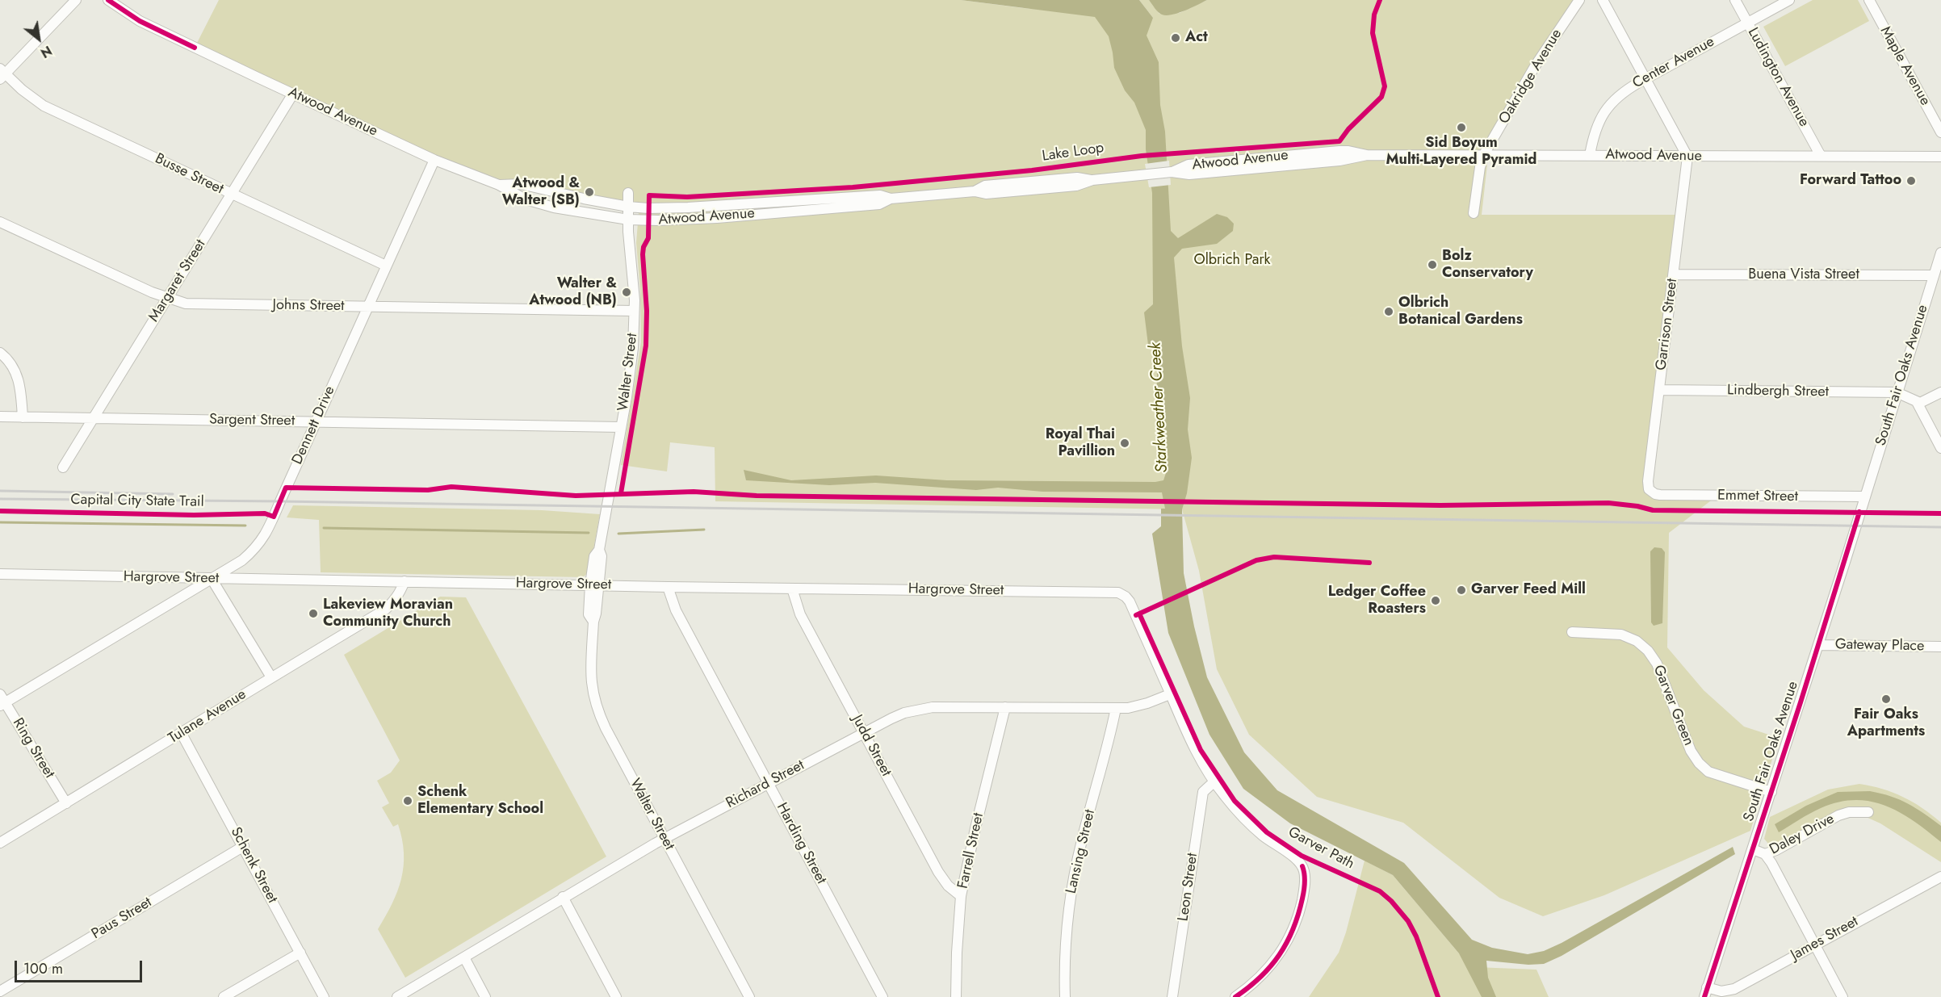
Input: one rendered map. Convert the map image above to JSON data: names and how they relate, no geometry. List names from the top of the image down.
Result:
{
  "streets": {
    "street": [
      "Center Avenue",
      "Maple Avenue",
      "Oakridge Avenue",
      "Ludington Avenue",
      "Atwood Avenue",
      "Busse Street",
      "Buena Vista Street",
      "Margaret Street",
      "Johns Street",
      "Garrison Street",
      "Walter Street",
      "South Fair Oaks Avenue",
      "Lindbergh Street",
      "Sargent Street",
      "Dennett Drive",
      "Emmet Street",
      "Hargrove Street",
      "Gateway Place",
      "Garver Green",
      "Tulane Avenue",
      "Judd Street",
      "Ring Street",
      "Richard Street",
      "Daley Drive",
      "Harding Street",
      "Farrell Street",
      "Lansing Street",
      "Schenk Street",
      "Leon Street",
      "Paus Street",
      "James Street"
    ],
    "cycle path": ["Lake Loop", "Capital City State Trail", "Garver Path"]
  },
  "crossings": [
    ["Center Avenue", "Ludington Avenue"],
    ["Center Avenue", "Atwood Avenue"],
    ["Oakridge Avenue", "Atwood Avenue"],
    ["Ludington Avenue", "Atwood Avenue"],
    ["Atwood Avenue", "Margaret Street"],
    ["Atwood Avenue", "Garrison Street"],
    ["Atwood Avenue", "Walter Street"],
    ["Atwood Avenue", "Dennett Drive"],
    ["Busse Street", "Margaret Street"],
    ["Busse Street", "Dennett Drive"],
    ["Buena Vista Street", "Garrison Street"],
    ["Buena Vista Street", "South Fair Oaks Avenue"],
    ["Margaret Street", "Johns Street"],
    ["Margaret Street", "Sargent Street"],
    ["Johns Street", "Walter Street"],
    ["Johns Street", "Dennett Drive"],
    ["Garrison Street", "Lindbergh Street"],
    ["Garrison Street", "Emmet Street"],
    ["Walter Street", "Sargent Street"],
    ["Walter Street", "Hargrove Street"],
    ["Walter Street", "Richard Street"],
    ["South Fair Oaks Avenue", "Lindbergh Street"],
    ["South Fair Oaks Avenue", "Emmet Street"],
    ["South Fair Oaks Avenue", "Gateway Place"],
    ["South Fair Oaks Avenue", "Garver Green"],
    ["South Fair Oaks Avenue", "James Street"],
    ["Sargent Street", "Dennett Drive"],
    ["Dennett Drive", "Hargrove Street"],
    ["Dennett Drive", "Ring Street"],
    ["Hargrove Street", "Tulane Avenue"],
    ["Hargrove Street", "Judd Street"],
    ["Hargrove Street", "Richard Street"],
    ["Hargrove Street", "Harding Street"],
    ["Tulane Avenue", "Ring Street"],
    ["Tulane Avenue", "Schenk Street"],
    ["Judd Street", "Richard Street"],
    ["Judd Street", "Farrell Street"],
    ["Richard Street", "Harding Street"],
    ["Richard Street", "Farrell Street"],
    ["Richard Street", "Lansing Street"],
    ["Schenk Street", "Paus Street"]
  ],
  "water": ["Starkweather Creek"],
  "parks": ["Olbrich Park"],
  "places": [
    "Act",
    "Sid Boyum Multi-Layered Pyramid",
    "Forward Tattoo",
    "Atwood & Walter (SB)",
    "Bolz Conservatory",
    "Walter & Atwood (NB)",
    "Olbrich Botanical Gardens",
    "Royal Thai Pavillion",
    "Garver Feed Mill",
    "Ledger Coffee Roasters",
    "Lakeview Moravian Community Church",
    "Fair Oaks Apartments",
    "Schenk Elementary School"
  ],
  "scale_bar": "100 m",
  "north": "bottom right"
}
